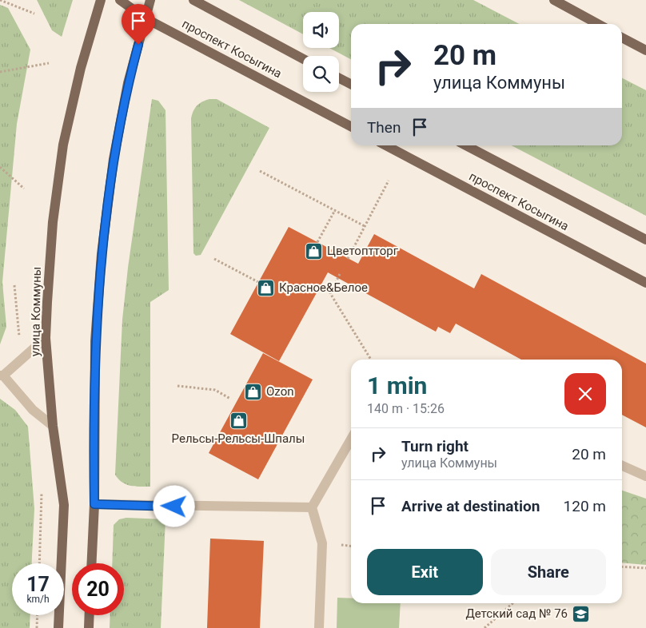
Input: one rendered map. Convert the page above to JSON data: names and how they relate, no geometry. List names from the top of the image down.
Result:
{
  "streets": {
    "main road": ["проспект Косыгина", "улица Коммуны"]
  },
  "places": {
    "shop": [
      "Цветоптторг",
      "Красное&Белое",
      "Ozon",
      "Рельсы-Рельсы-Шпалы"
    ],
    "school or university": ["Детский сад № 76"]
  },
  "page": {
    "turn": ["20 m", "улица Коммуны"],
    "then": "Then",
    "heading": ["1 min", "140 m · 15:26"],
    "list": [
      {
        "name": "Turn right",
        "note": "улица Коммуны",
        "value": "20 m"
      },
      {
        "name": "Arrive at destination",
        "value": "120 m"
      }
    ],
    "buttons": ["Exit", "Share"],
    "speed": "17 km/h",
    "limit": "20"
  }
}
